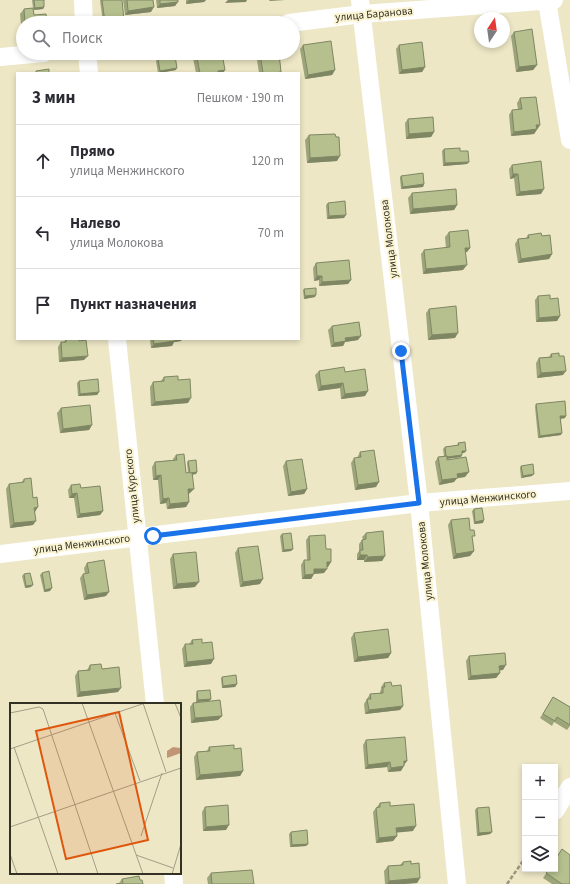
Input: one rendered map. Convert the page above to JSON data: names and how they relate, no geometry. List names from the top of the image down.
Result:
{
  "streets": {
    "street": [
      "улица Баранова",
      "улица Молокова",
      "улица Курского",
      "улица Менжинского"
    ]
  },
  "crossings": [
    ["улица Баранова", "улица Молокова"],
    ["улица Молокова", "улица Менжинского"],
    ["улица Курского", "улица Менжинского"]
  ],
  "north": "top",
  "page": {
    "search": "Поиск",
    "heading": ["3 мин", "Пешком · 190 m"],
    "list": [
      ["Прямо", "улица Менжинского", "120 m"],
      ["Налево", "улица Молокова", "70 m"],
      "Пункт назначения"
    ],
    "map_buttons": ["+", "−"]
  }
}
